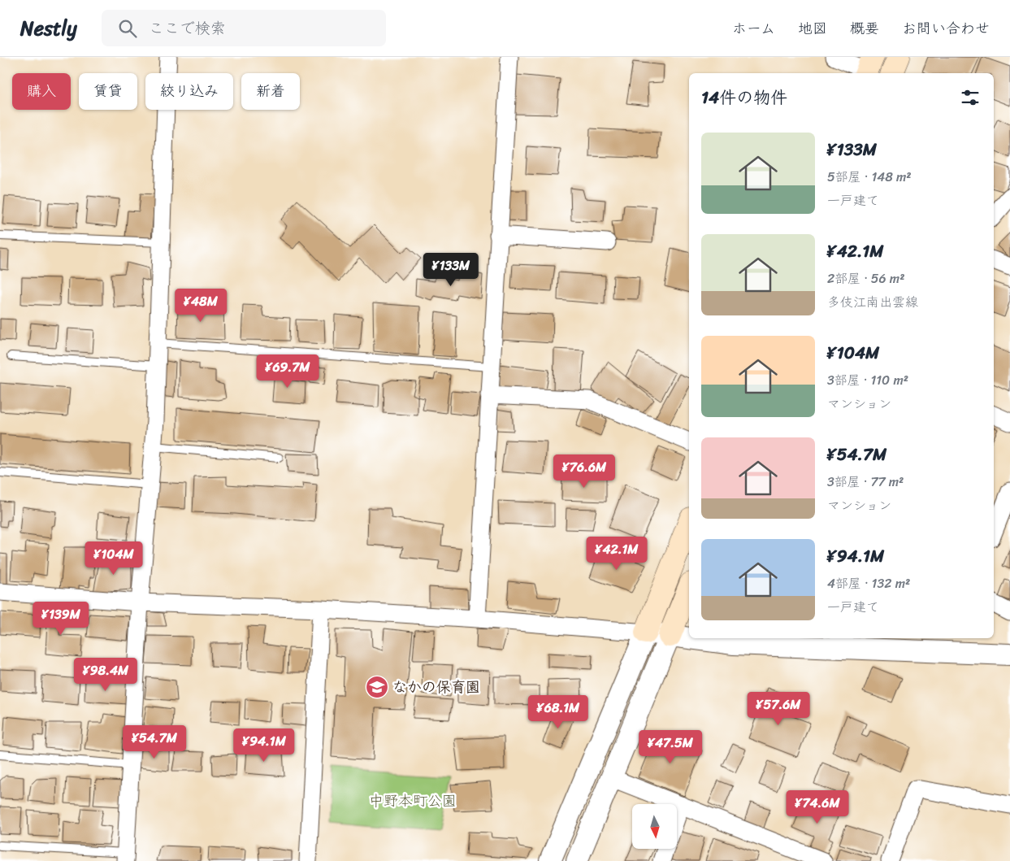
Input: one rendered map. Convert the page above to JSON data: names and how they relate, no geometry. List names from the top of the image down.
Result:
{
  "parks": ["中野本町公園"],
  "places": {
    "school or university": ["なかの保育園"]
  },
  "north": "bottom",
  "page": {
    "header": "Nestly",
    "search": "ここで検索",
    "nav": [
      "ホーム",
      "地図",
      "概要",
      "お問い合わせ"
    ],
    "chip": [
      "購入",
      "賃貸",
      "絞り込み",
      "新着"
    ],
    "heading": "14件の物件",
    "list": [
      {
        "name": "¥133M",
        "note": "5部屋 · 148 m² · 一戸建て"
      },
      {
        "name": "¥42.1M",
        "note": "2部屋 · 56 m² · 多伎江南出雲線"
      },
      {
        "name": "¥104M",
        "note": "3部屋 · 110 m² · マンション"
      },
      {
        "name": "¥54.7M",
        "note": "3部屋 · 77 m² · マンション"
      },
      {
        "name": "¥94.1M",
        "note": "4部屋 · 132 m² · 一戸建て"
      }
    ],
    "price": [
      "¥133M",
      "¥48M",
      "¥69.7M",
      "¥76.6M",
      "¥42.1M",
      "¥104M",
      "¥139M",
      "¥98.4M",
      "¥57.6M",
      "¥68.1M",
      "¥54.7M",
      "¥94.1M",
      "¥47.5M",
      "¥74.6M"
    ]
  }
}
